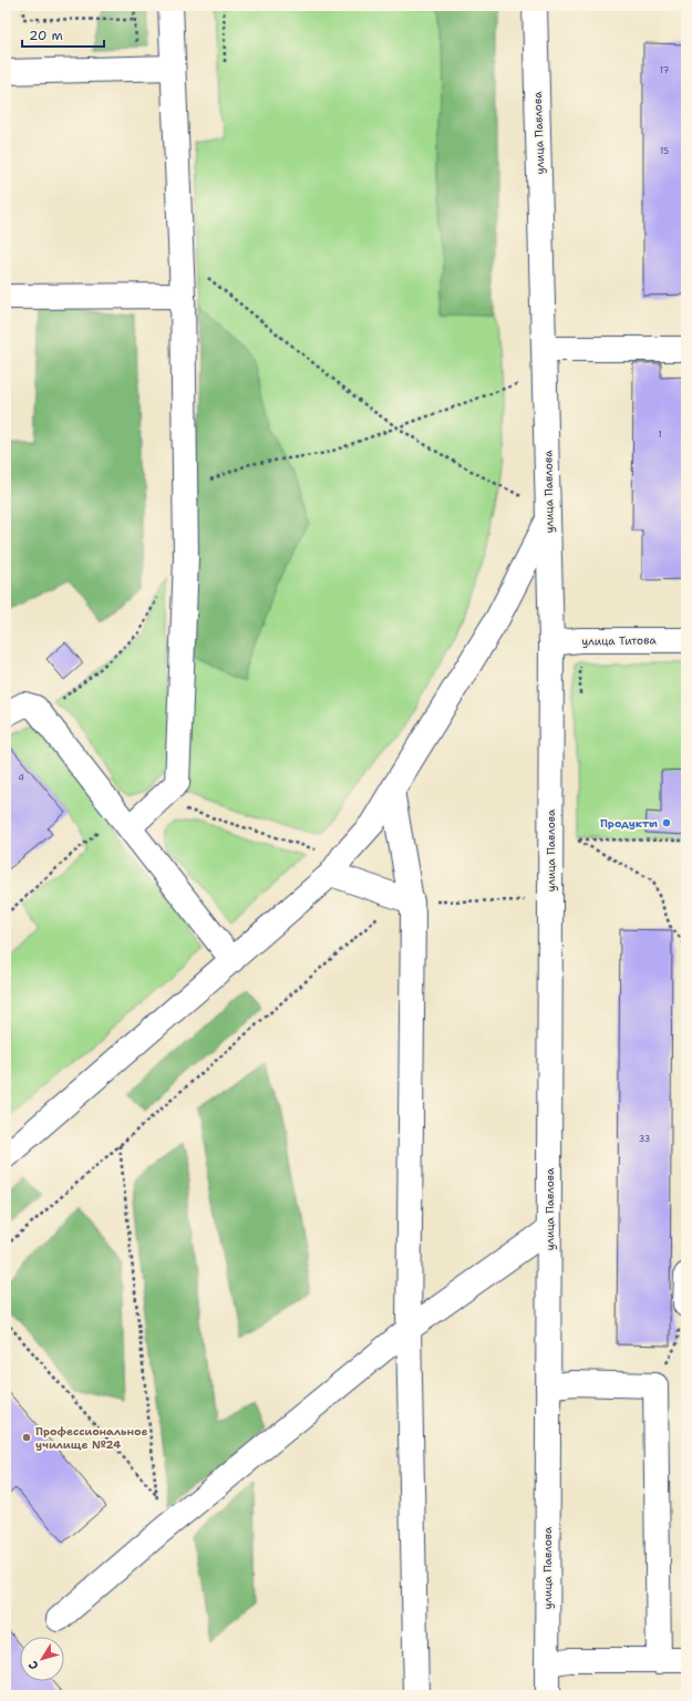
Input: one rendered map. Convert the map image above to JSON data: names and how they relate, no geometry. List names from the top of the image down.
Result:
{
  "streets": {
    "street": ["улица Павлова", "улица Титова"]
  },
  "crossings": [
    ["улица Павлова", "улица Титова"]
  ],
  "places": ["Продукты", "Профессиональное училище №24"],
  "house_numbers": [
    "17",
    "15",
    "1",
    "4",
    "33"
  ],
  "scale_bar": "20 m",
  "north": "bottom left"
}
